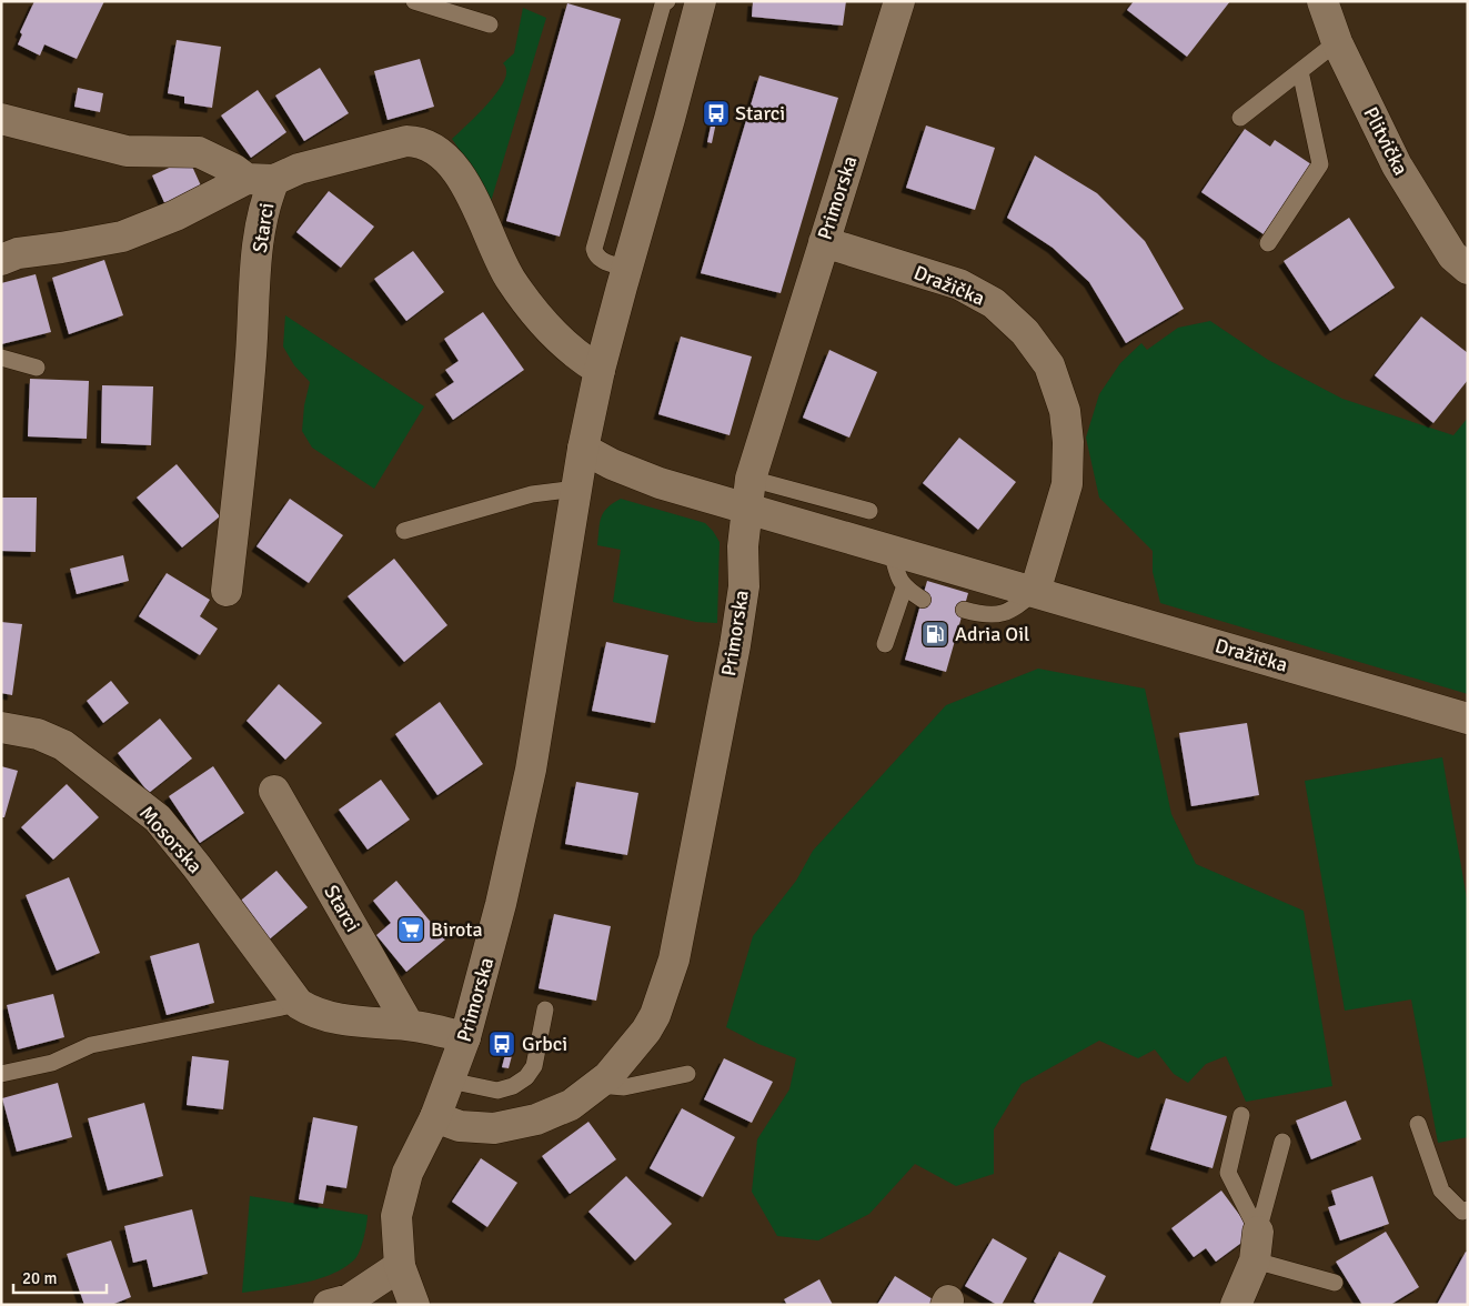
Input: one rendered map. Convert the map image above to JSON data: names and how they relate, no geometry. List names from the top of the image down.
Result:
{
  "streets": {
    "street": [
      "Plitvička",
      "Primorska",
      "Starci",
      "Dražička",
      "Mosorska"
    ]
  },
  "crossings": [
    ["Primorska", "Starci"],
    ["Primorska", "Dražička"],
    ["Primorska", "Mosorska"],
    ["Starci", "Mosorska"]
  ],
  "places": {
    "bus stop": ["Starci", "Grbci"],
    "fuel station": ["Adria Oil"],
    "supermarket": ["Birota"]
  },
  "scale_bar": "20 m"
}
